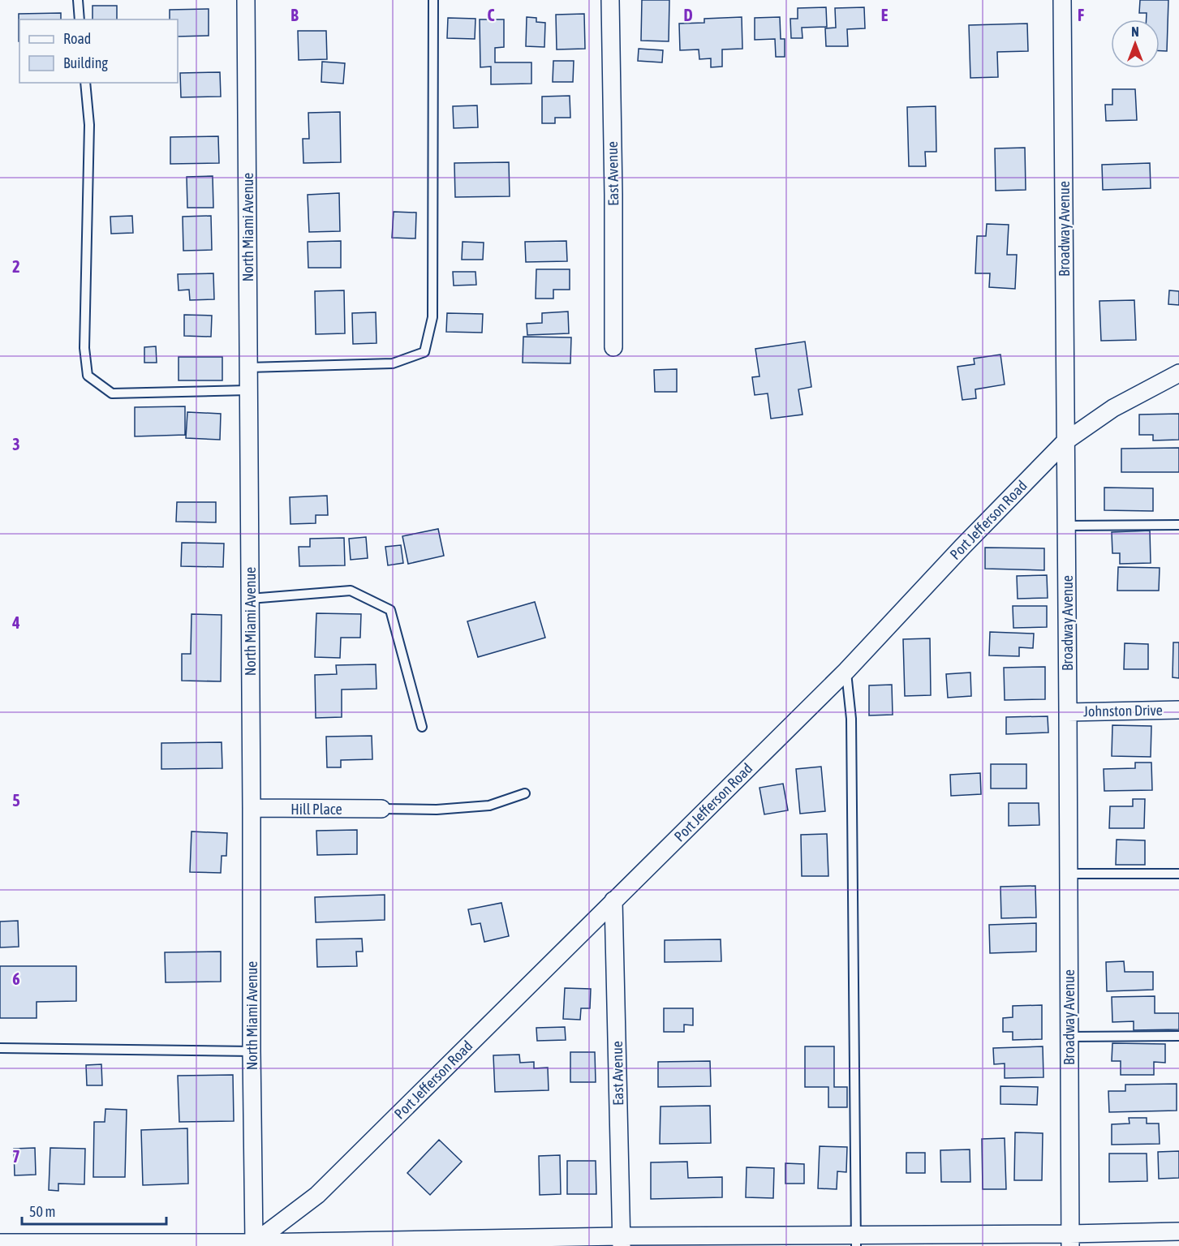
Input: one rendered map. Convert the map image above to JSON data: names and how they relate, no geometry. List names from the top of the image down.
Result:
{
  "streets": {
    "street": [
      "East Avenue",
      "North Miami Avenue",
      "Broadway Avenue",
      "Port Jefferson Road",
      "Johnston Drive",
      "Hill Place"
    ]
  },
  "crossings": [
    ["East Avenue", "Port Jefferson Road"],
    ["North Miami Avenue", "Port Jefferson Road"],
    ["North Miami Avenue", "Hill Place"],
    ["Broadway Avenue", "Port Jefferson Road"],
    ["Broadway Avenue", "Johnston Drive"]
  ],
  "legend": ["Road", "Building"],
  "scale_bar": "50 m",
  "north": "top",
  "grid": {
    "columns": [
      "B",
      "C",
      "D",
      "E",
      "F"
    ],
    "rows": [
      "2",
      "3",
      "4",
      "5",
      "6",
      "7"
    ]
  }
}
